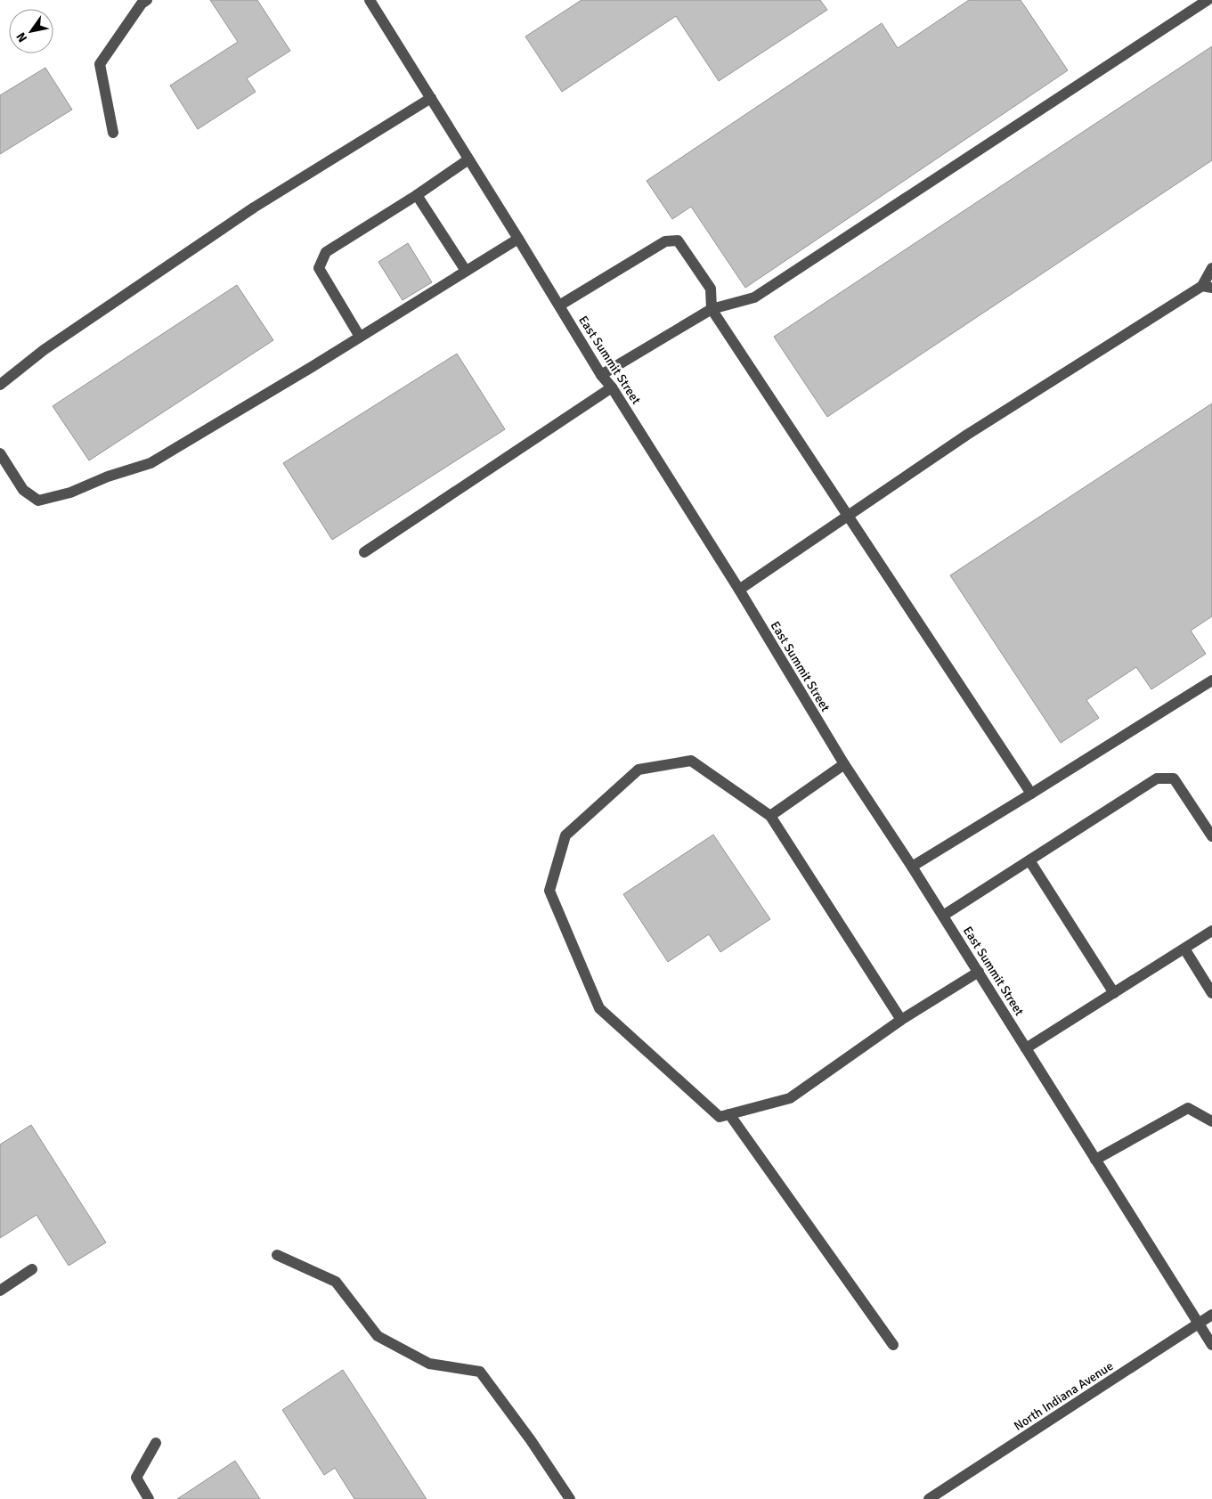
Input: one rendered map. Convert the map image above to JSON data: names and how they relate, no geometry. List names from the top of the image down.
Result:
{
  "streets": {
    "street": ["East Summit Street", "North Indiana Avenue"]
  },
  "crossings": [
    ["East Summit Street", "North Indiana Avenue"]
  ],
  "north": "bottom left"
}
